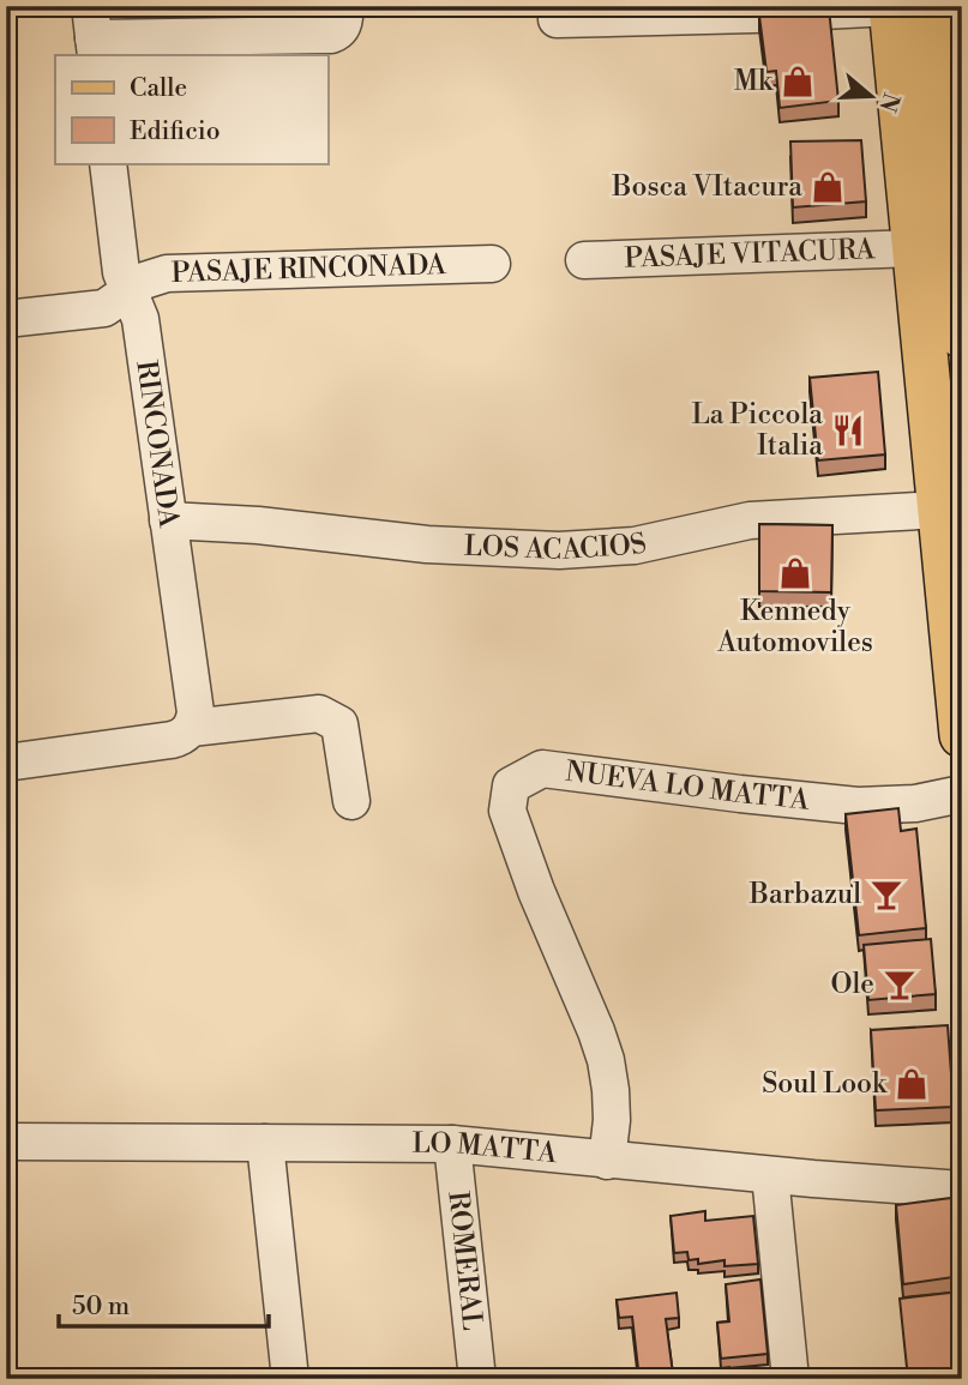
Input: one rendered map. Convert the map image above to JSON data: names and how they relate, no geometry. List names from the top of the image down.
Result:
{
  "streets": {
    "street": [
      "PASAJE VITACURA",
      "PASAJE RINCONADA",
      "RINCONADA",
      "LOS ACACIOS",
      "NUEVA LO MATTA",
      "LO MATTA",
      "ROMERAL"
    ]
  },
  "crossings": [
    ["PASAJE RINCONADA", "RINCONADA"],
    ["RINCONADA", "LOS ACACIOS"],
    ["NUEVA LO MATTA", "LO MATTA"],
    ["LO MATTA", "ROMERAL"]
  ],
  "places": {
    "shop": [
      "Mk",
      "Bosca VItacura",
      "Kennedy Automoviles",
      "Soul Look"
    ],
    "restaurant": ["La Piccola Italia"],
    "bar": ["Barbazul", "Ole"]
  },
  "legend": ["Calle", "Edificio"],
  "scale_bar": "50 m",
  "north": "right"
}
